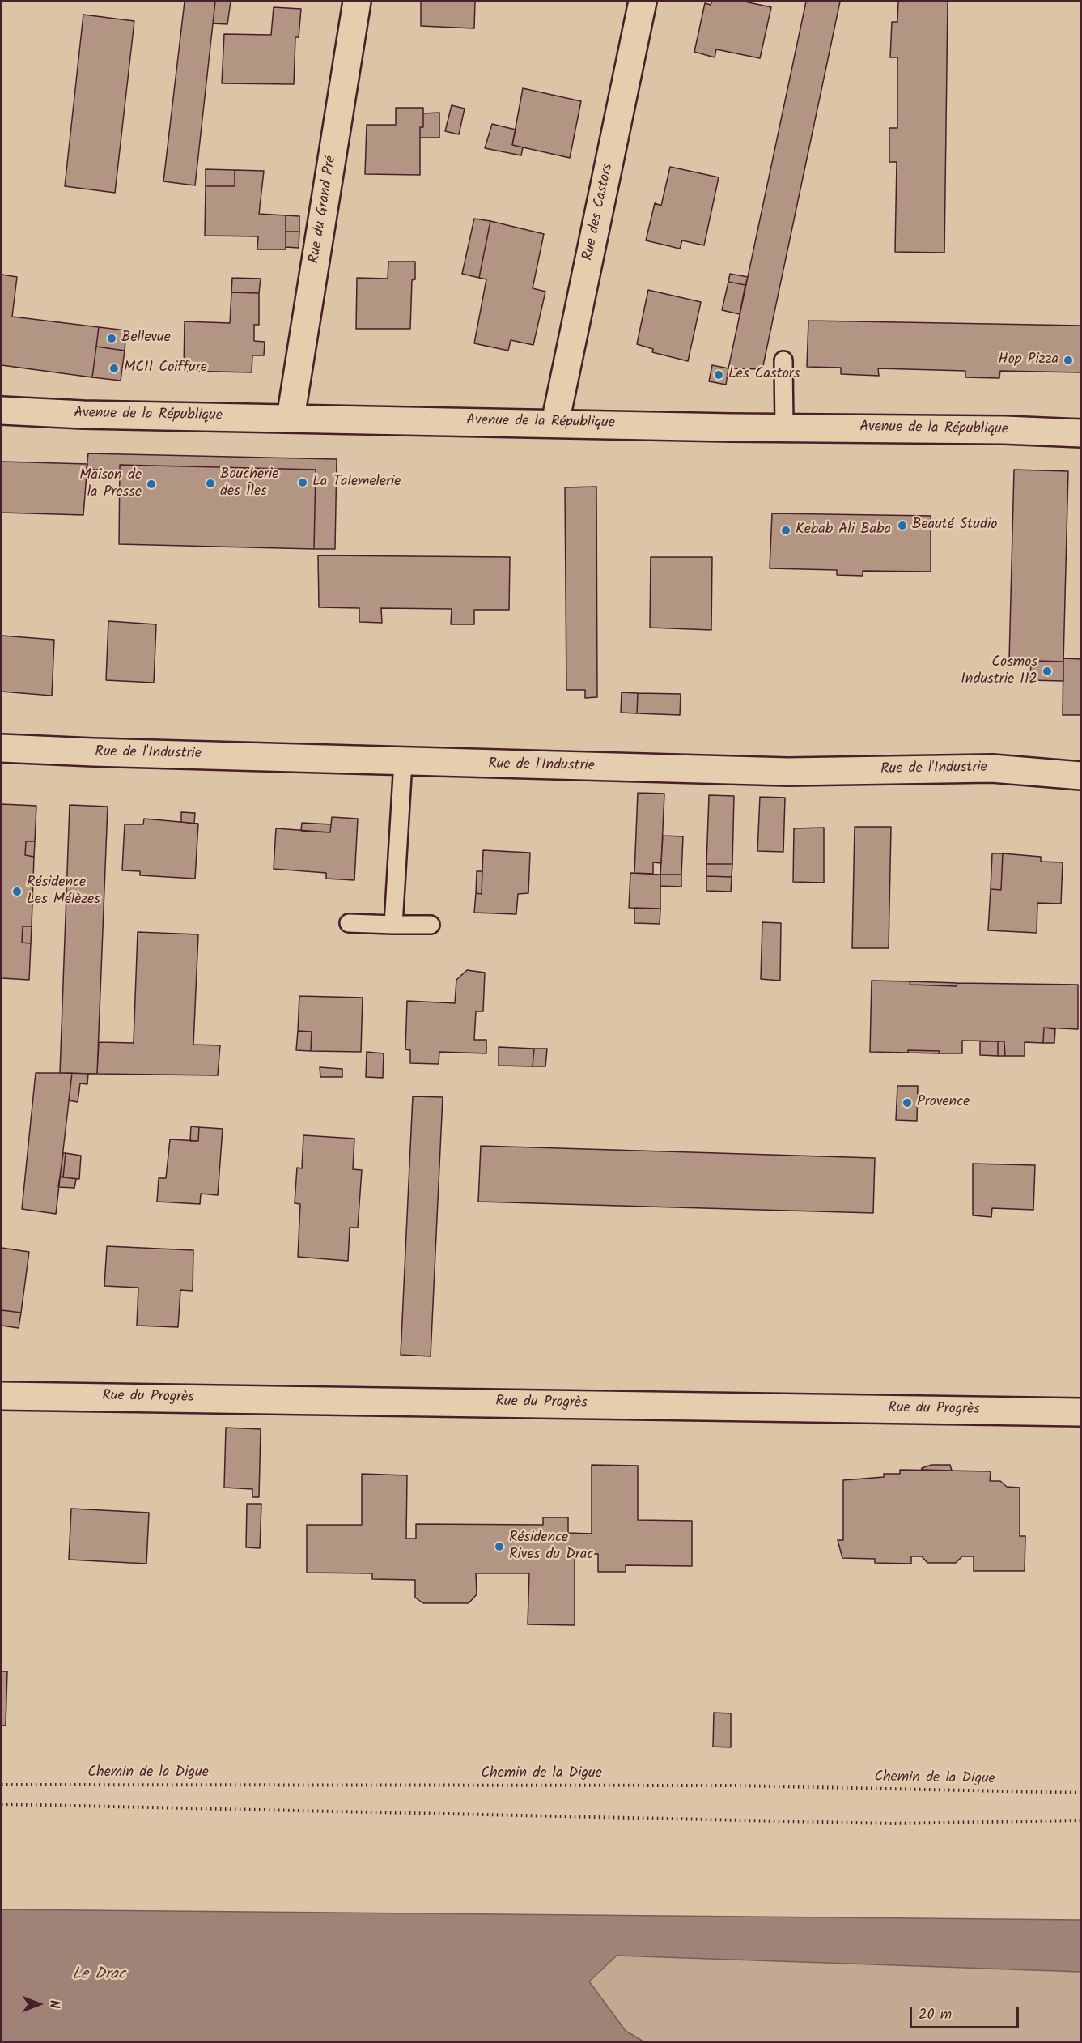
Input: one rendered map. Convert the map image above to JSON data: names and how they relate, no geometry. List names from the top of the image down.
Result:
{
  "streets": {
    "street": [
      "Rue du Grand Pré",
      "Rue des Castors",
      "Avenue de la République",
      "Rue de l'Industrie",
      "Rue du Progrès"
    ],
    "path": ["Chemin de la Digue"]
  },
  "crossings": [
    ["Rue du Grand Pré", "Avenue de la République"],
    ["Rue des Castors", "Avenue de la République"]
  ],
  "water": ["Le Drac"],
  "places": [
    "Bellevue",
    "Hop Pizza",
    "MCII Coiffure",
    "Les Castors",
    "La Talemelerie",
    "Boucherie des Îles",
    "Maison de la Presse",
    "Beauté Studio",
    "Kebab Ali Baba",
    "Cosmos Industrie 112",
    "Résidence Les Mélèzes",
    "Provence",
    "Résidence Rives du Drac"
  ],
  "scale_bar": "20 m",
  "north": "right"
}
